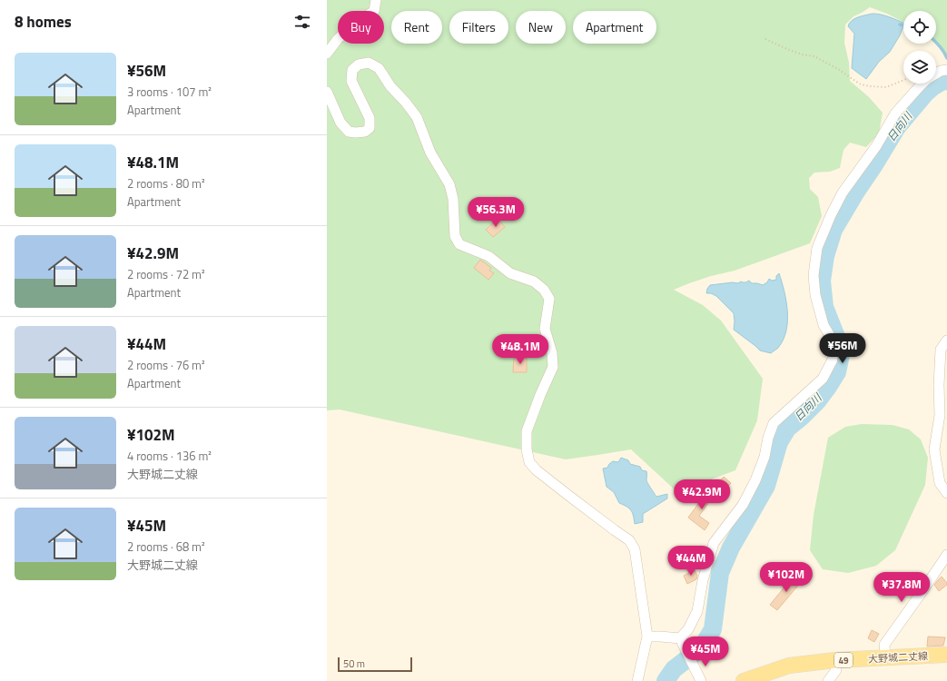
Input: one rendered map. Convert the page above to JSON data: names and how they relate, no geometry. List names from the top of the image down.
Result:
{
  "streets": {
    "main road": ["大野城二丈線", "49"]
  },
  "water": ["日向川"],
  "scale_bar": "50 m",
  "page": {
    "heading": "8 homes",
    "chip": [
      "Buy",
      "Rent",
      "Filters",
      "New",
      "Apartment"
    ],
    "list": [
      {
        "name": "¥56M",
        "note": "3 rooms · 107 m² · Apartment"
      },
      {
        "name": "¥48.1M",
        "note": "2 rooms · 80 m² · Apartment"
      },
      {
        "name": "¥42.9M",
        "note": "2 rooms · 72 m² · Apartment"
      },
      {
        "name": "¥44M",
        "note": "2 rooms · 76 m² · Apartment"
      },
      {
        "name": "¥102M",
        "note": "4 rooms · 136 m² · 大野城二丈線"
      },
      {
        "name": "¥45M",
        "note": "2 rooms · 68 m² · 大野城二丈線"
      }
    ],
    "price": [
      "¥56.3M",
      "¥56M",
      "¥48.1M",
      "¥42.9M",
      "¥44M",
      "¥102M",
      "¥37.8M",
      "¥45M"
    ],
    "scale": "50 m"
  }
}
